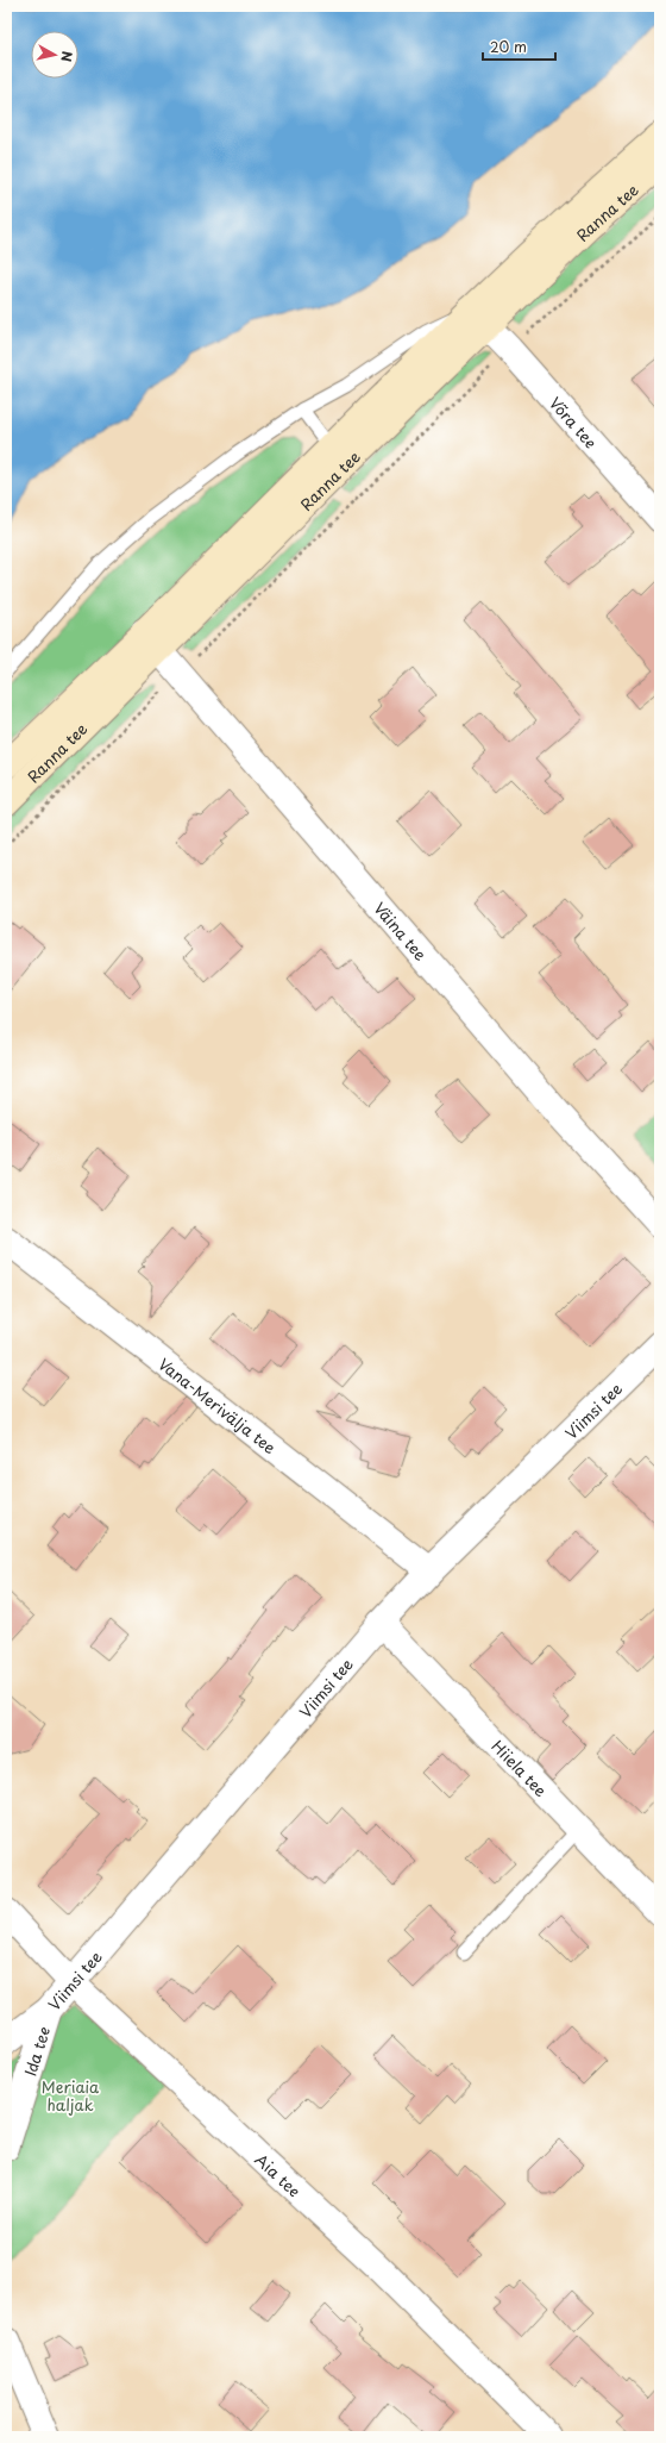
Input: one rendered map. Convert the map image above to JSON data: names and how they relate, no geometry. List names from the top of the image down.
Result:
{
  "streets": {
    "main road": ["Ranna tee"],
    "street": [
      "Võra tee",
      "Väina tee",
      "Vana-Merivälja tee",
      "Viimsi tee",
      "Hiiela tee",
      "Ida tee",
      "Aia tee"
    ]
  },
  "crossings": [
    ["Ranna tee", "Võra tee"],
    ["Ranna tee", "Väina tee"],
    ["Vana-Merivälja tee", "Viimsi tee"],
    ["Viimsi tee", "Hiiela tee"],
    ["Viimsi tee", "Ida tee"],
    ["Viimsi tee", "Aia tee"]
  ],
  "parks": ["Meriaia haljak"],
  "scale_bar": "20 m",
  "north": "right"
}
